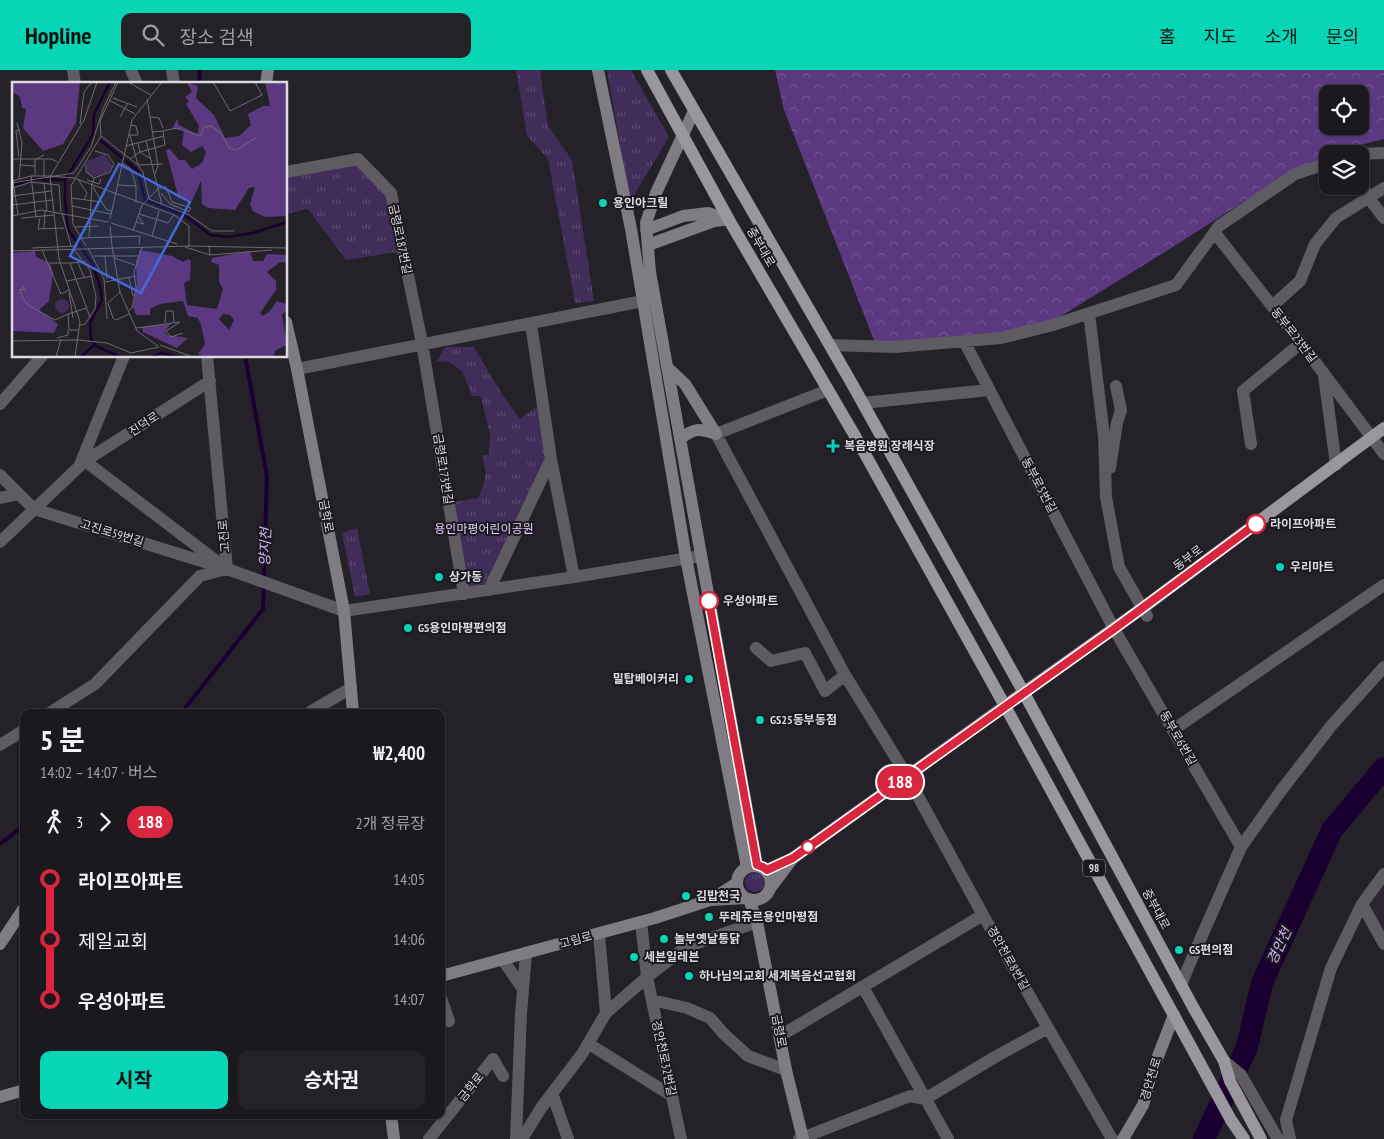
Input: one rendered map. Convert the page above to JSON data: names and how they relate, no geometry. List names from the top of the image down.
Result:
{
  "streets": {
    "main road": [
      "중부대로",
      "금학로",
      "동부로",
      "98",
      "고림로",
      "금령로",
      "경안천로"
    ],
    "street": [
      "금령로187번길",
      "동부로23번길",
      "진덕로",
      "금령로173번길",
      "동부로5번길",
      "고진로59번길",
      "고진로",
      "동부로6번길",
      "경안천로8번길",
      "경안천로32번길"
    ]
  },
  "crossings": [
    ["금령로187번길", "금령로173번길"],
    ["중부대로", "동부로"],
    ["중부대로", "98"],
    ["동부로23번길", "동부로"],
    ["진덕로", "고진로59번길"],
    ["진덕로", "고진로"],
    ["동부로5번길", "동부로"],
    ["동부로5번길", "동부로6번길"],
    ["금학로", "고진로59번길"],
    ["고진로59번길", "고진로"],
    ["동부로", "동부로6번길"],
    ["동부로", "98"],
    ["98", "경안천로"],
    ["고림로", "금령로"],
    ["고림로", "경안천로32번길"]
  ],
  "water": ["양지천", "경안천"],
  "parks": ["용인마평어린이공원"],
  "places": {
    "other": [
      "용인아크릴",
      "라이프아파트",
      "우리마트",
      "상가동",
      "우성아파트",
      "GS용인마평편의점",
      "밀탑베이커리",
      "GS25동부동점",
      "김밥천국",
      "뚜레쥬르용인마평점",
      "놀부옛날통닭",
      "GS편의점",
      "세븐일레븐",
      "하나님의교회 세계복음선교협회"
    ],
    "health": ["복음병원 장례식장"]
  },
  "lines": ["bus line 188"],
  "page": {
    "header": "Hopline",
    "search": "장소 검색",
    "nav": [
      "홈",
      "지도",
      "소개",
      "문의"
    ],
    "on_map": "188",
    "heading": ["5 분", "14:02 – 14:07 · 버스", "₩2,400"],
    "legs": ["3", "188", "2개 정류장"],
    "list": [
      {
        "name": "라이프아파트",
        "value": "14:05"
      },
      {
        "name": "제일교회",
        "value": "14:06"
      },
      {
        "name": "우성아파트",
        "value": "14:07"
      }
    ],
    "buttons": ["시작", "승차권"]
  }
}
